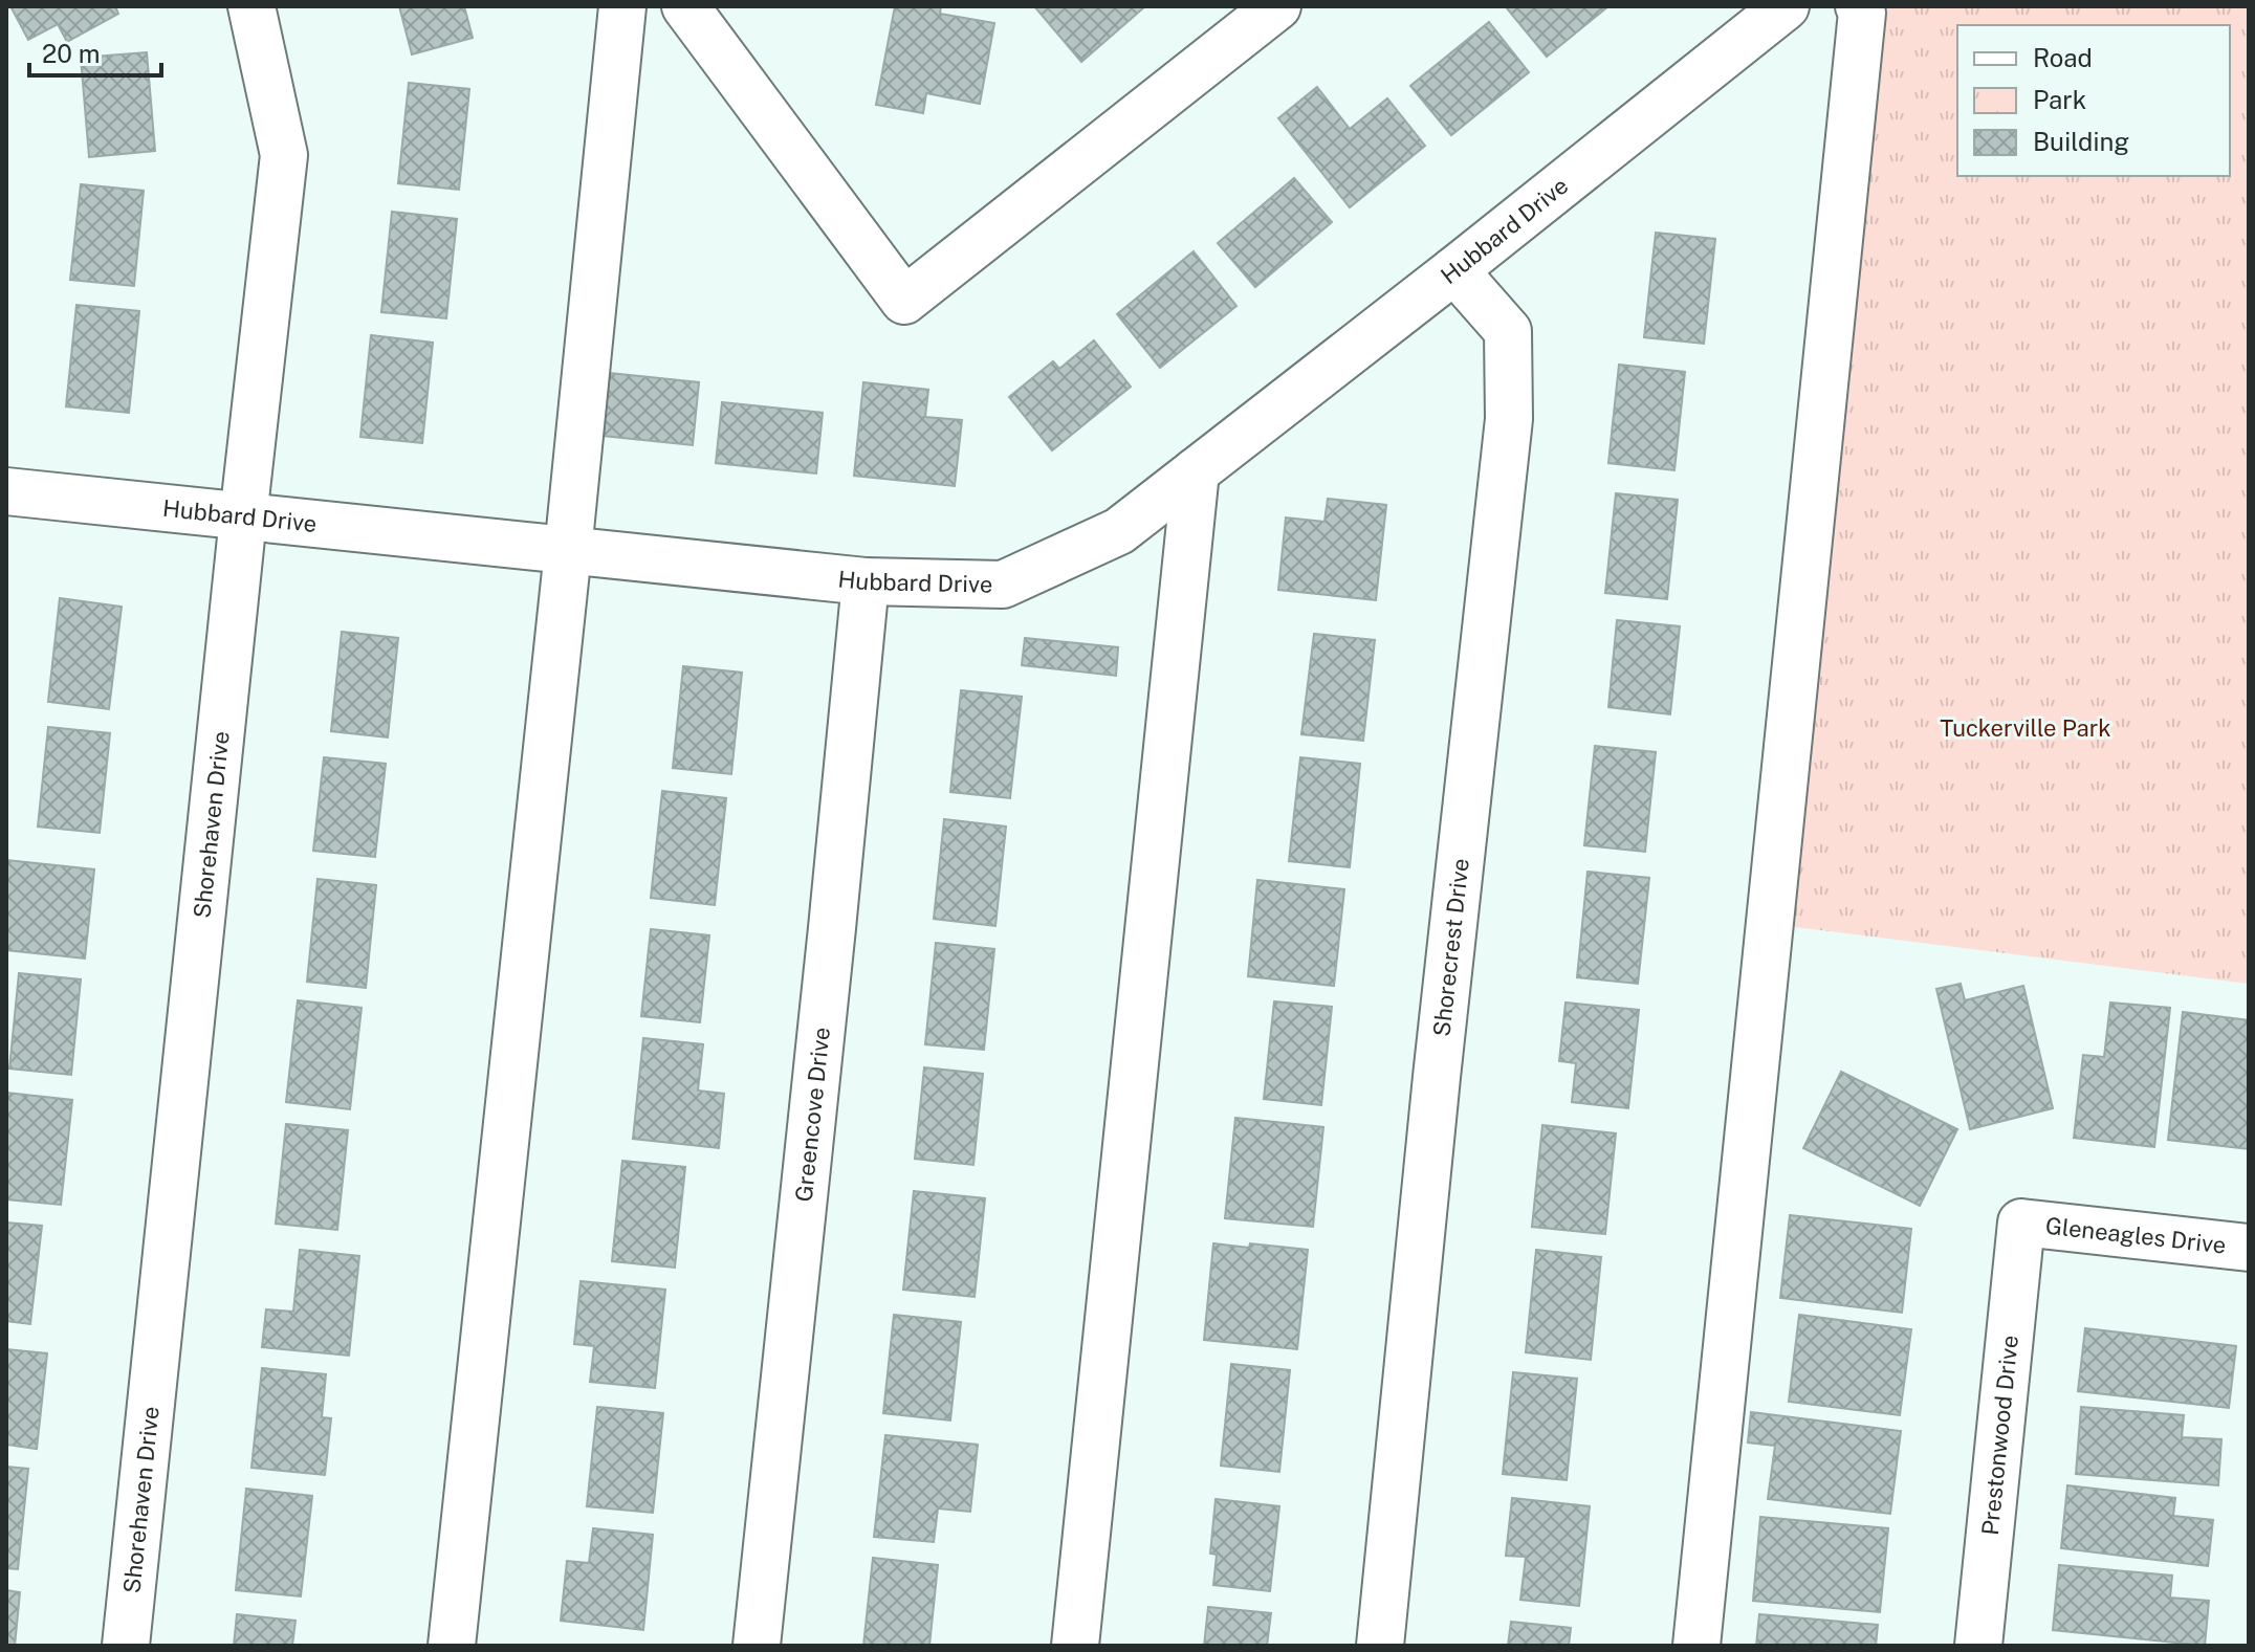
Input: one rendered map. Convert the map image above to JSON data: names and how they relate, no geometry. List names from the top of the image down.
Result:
{
  "streets": {
    "street": [
      "Hubbard Drive",
      "Shorehaven Drive",
      "Shorecrest Drive",
      "Greencove Drive",
      "Gleneagles Drive",
      "Prestonwood Drive"
    ]
  },
  "crossings": [
    ["Hubbard Drive", "Shorehaven Drive"],
    ["Hubbard Drive", "Shorecrest Drive"],
    ["Hubbard Drive", "Greencove Drive"],
    ["Gleneagles Drive", "Prestonwood Drive"]
  ],
  "parks": ["Tuckerville Park"],
  "legend": ["Road", "Park", "Building"],
  "scale_bar": "20 m"
}
